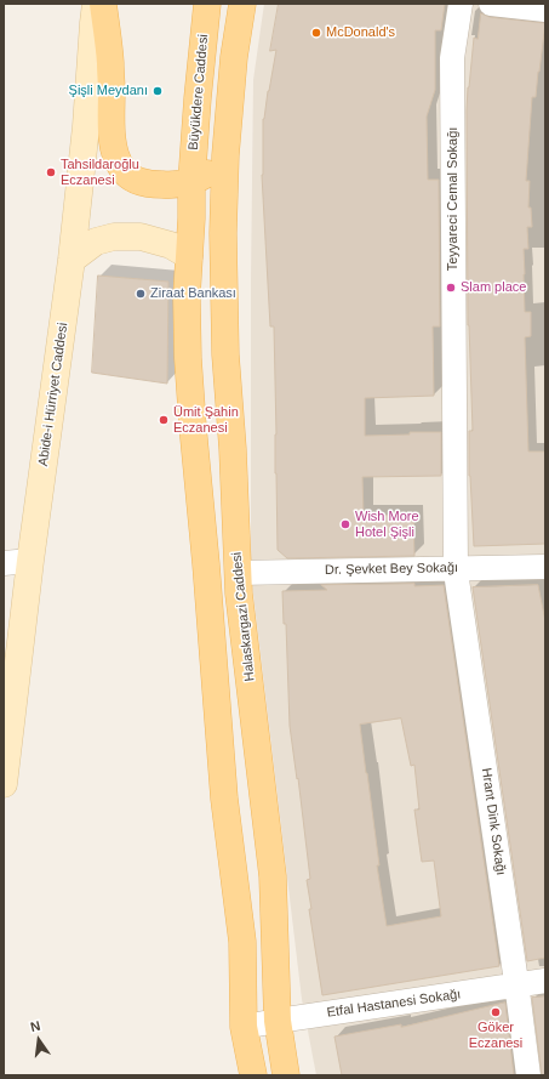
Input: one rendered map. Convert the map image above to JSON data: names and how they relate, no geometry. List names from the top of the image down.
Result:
{
  "streets": {
    "main road": ["Büyükdere Caddesi", "Abide-i Hürriyet Caddesi", "Halaskargazi Caddesi"],
    "street": [
      "Teyyareci Cemal Sokağı",
      "Dr. Şevket Bey Sokağı",
      "Hrant Dink Sokağı",
      "Etfal Hastanesi Sokağı"
    ]
  },
  "crossings": [
    ["Teyyareci Cemal Sokağı", "Dr. Şevket Bey Sokağı"],
    ["Teyyareci Cemal Sokağı", "Hrant Dink Sokağı"],
    ["Dr. Şevket Bey Sokağı", "Halaskargazi Caddesi"],
    ["Dr. Şevket Bey Sokağı", "Hrant Dink Sokağı"],
    ["Halaskargazi Caddesi", "Etfal Hastanesi Sokağı"],
    ["Hrant Dink Sokağı", "Etfal Hastanesi Sokağı"]
  ],
  "places": [
    "McDonald's",
    "Şişli Meydanı",
    "Tahsildaroğlu Eczanesi",
    "Slam place",
    "Ziraat Bankası",
    "Ümit Şahin Eczanesi",
    "Wish More Hotel Şişli",
    "Göker Eczanesi"
  ],
  "north": "top"
}
